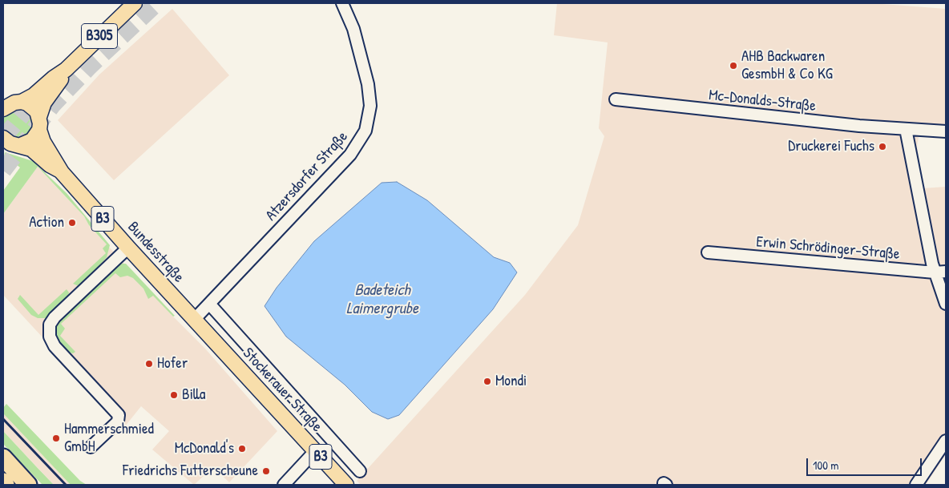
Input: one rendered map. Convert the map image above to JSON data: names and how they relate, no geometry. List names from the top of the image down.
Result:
{
  "streets": {
    "main road": [
      "B305",
      "B3",
      "Bundesstraße",
      "Stockerauer Straße"
    ],
    "street": ["Mc-Donalds-Straße", "Atzersdorfer Straße", "Erwin Schrödinger-Straße"]
  },
  "crossings": [
    ["B305", "B3"],
    ["Atzersdorfer Straße", "Bundesstraße"],
    ["B3", "Bundesstraße"],
    ["Bundesstraße", "Stockerauer Straße"]
  ],
  "water": ["Badeteich Laimergrube"],
  "places": [
    "AHB Backwaren GesmbH & Co KG",
    "Druckerei Fuchs",
    "Action",
    "Hofer",
    "Mondi",
    "Billa",
    "Hammerschmied GmbH",
    "McDonald's",
    "Friedrichs Futterscheune"
  ],
  "scale_bar": "100 m"
}
